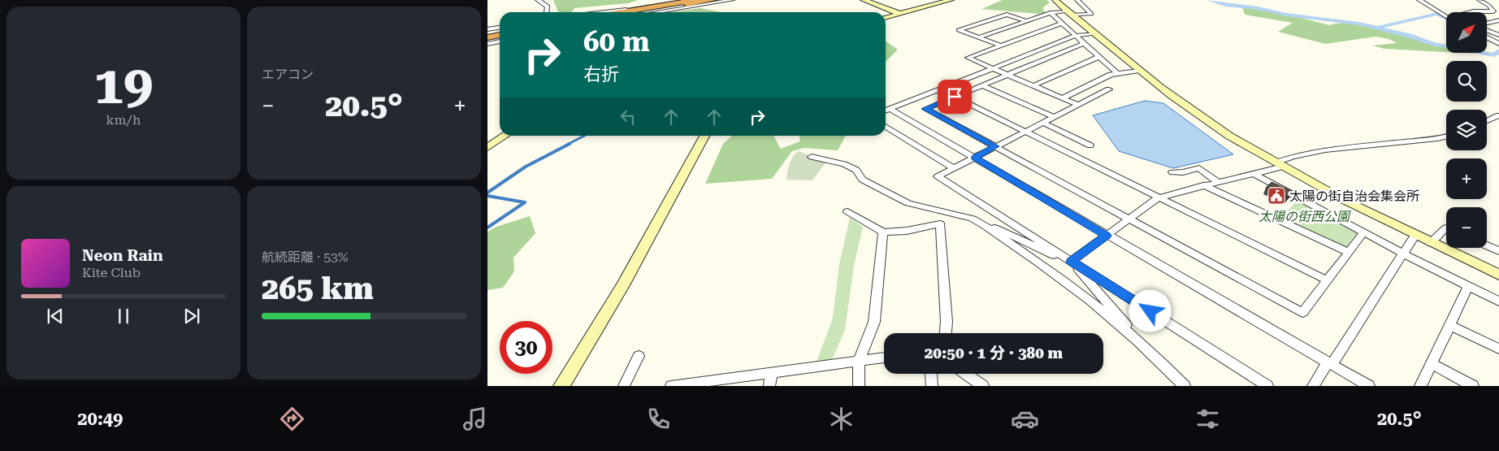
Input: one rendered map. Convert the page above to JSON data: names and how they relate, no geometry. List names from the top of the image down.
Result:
{
  "parks": ["太陽の街西公園"],
  "places": {
    "public building": ["太陽の街自治会集会所"]
  },
  "north": "top right",
  "page": {
    "tile": [
      ["19", "km/h"],
      "エアコン",
      ["航続距離 · 53%", "265 km"]
    ],
    "map_buttons": ["+", "−"],
    "turn": ["60 m", "右折"],
    "heat": ["−", "20.5°", "+"],
    "song": ["Neon Rain", "Kite Club"],
    "limit": "30",
    "trip": "20:50 · 1 分 · 380 m",
    "tabs": ["20:49", "20.5°"]
  }
}
